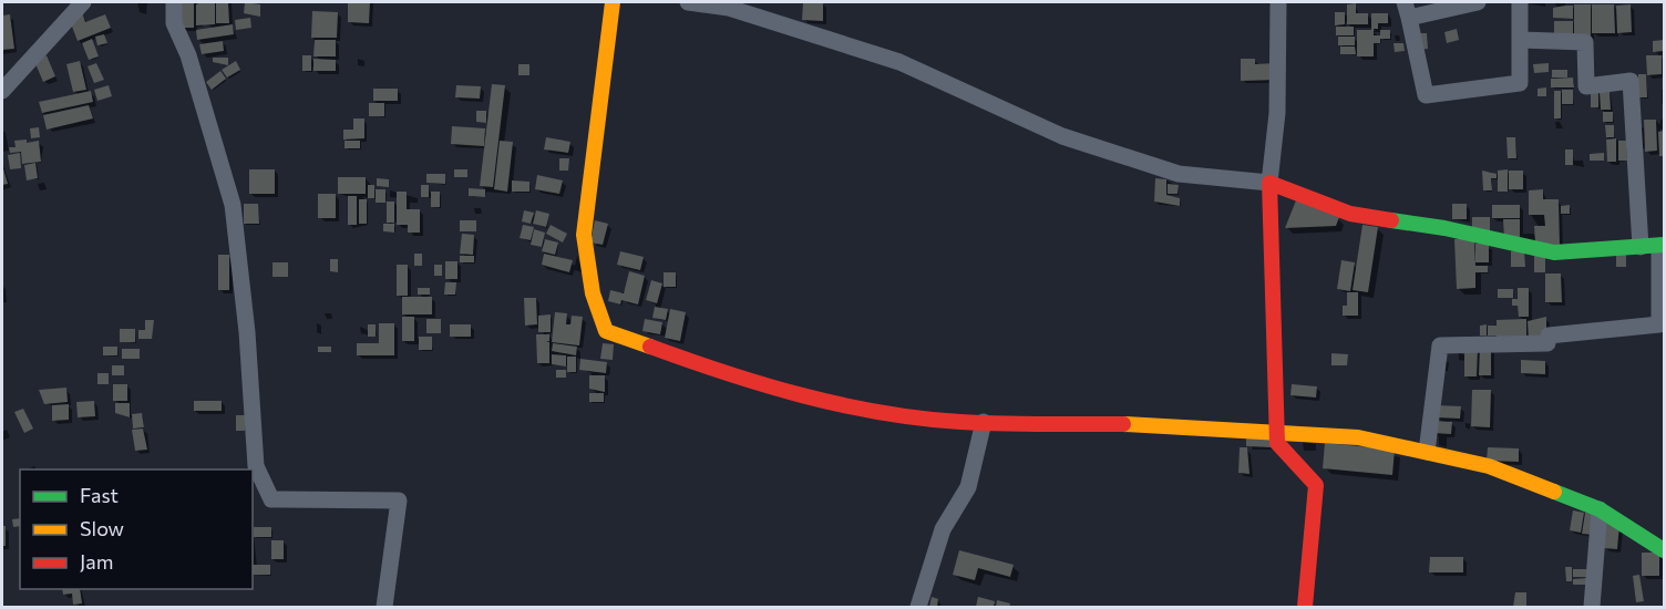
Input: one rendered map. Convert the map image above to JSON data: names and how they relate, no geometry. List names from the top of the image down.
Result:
{
  "legend": ["Fast", "Slow", "Jam"]
}
